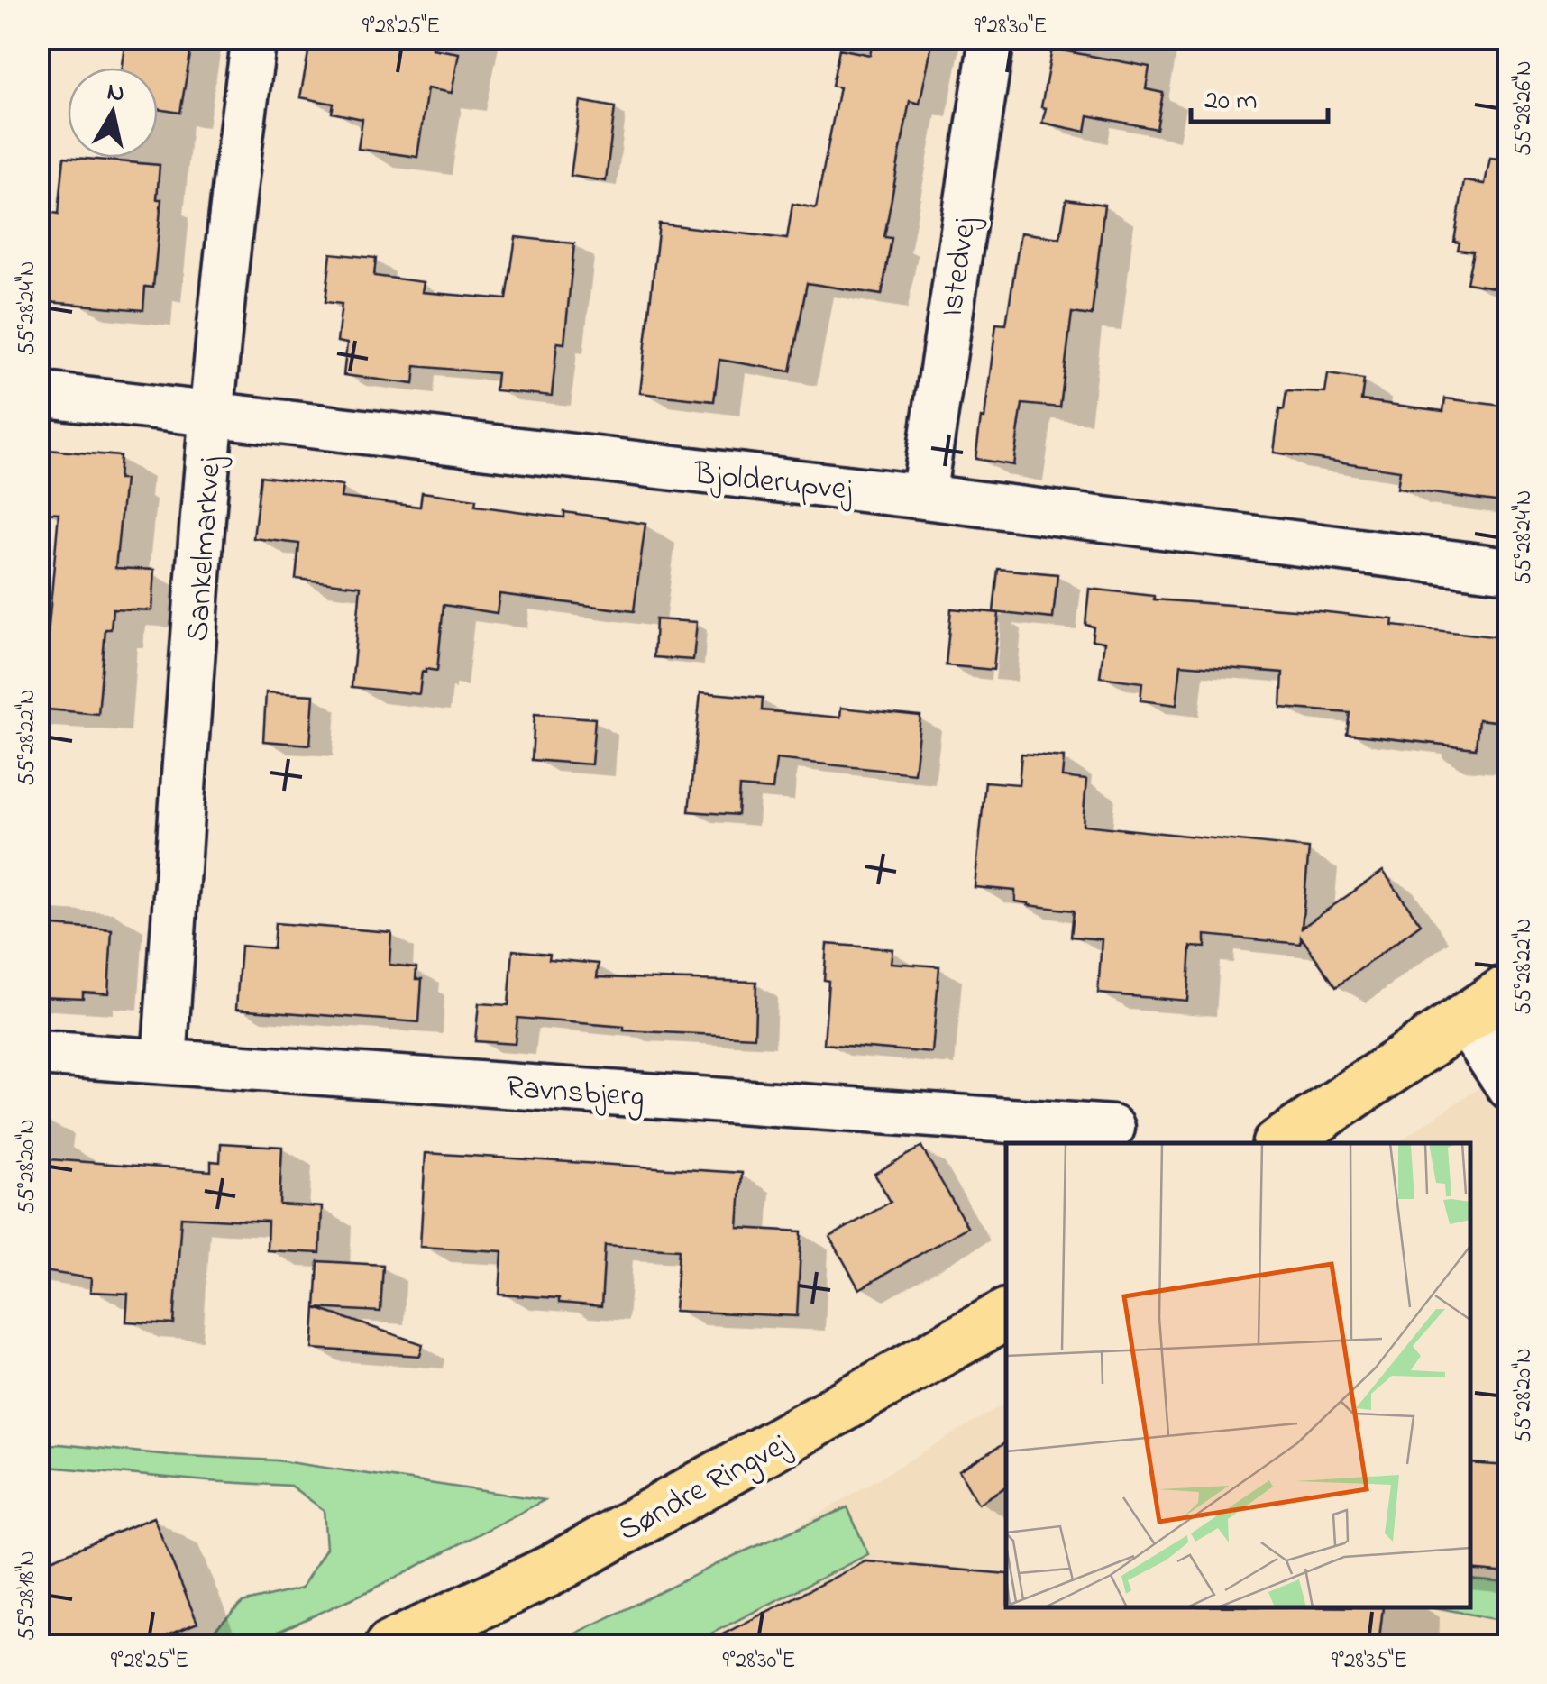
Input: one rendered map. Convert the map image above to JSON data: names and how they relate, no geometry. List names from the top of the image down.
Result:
{
  "streets": {
    "main road": ["Søndre Ringvej"],
    "street": [
      "Istedvej",
      "Bjolderupvej",
      "Sankelmarkvej",
      "Ravnsbjerg"
    ]
  },
  "crossings": [
    ["Istedvej", "Bjolderupvej"],
    ["Bjolderupvej", "Sankelmarkvej"],
    ["Sankelmarkvej", "Ravnsbjerg"]
  ],
  "scale_bar": "20 m",
  "north": "top",
  "coordinates": [
    "9°28'25\"E",
    "9°28'30\"E",
    "55°28'26\"N",
    "55°28'24\"N",
    "55°28'22\"N",
    "55°28'20\"N",
    "55°28'18\"N",
    "9°28'35\"E"
  ]
}
